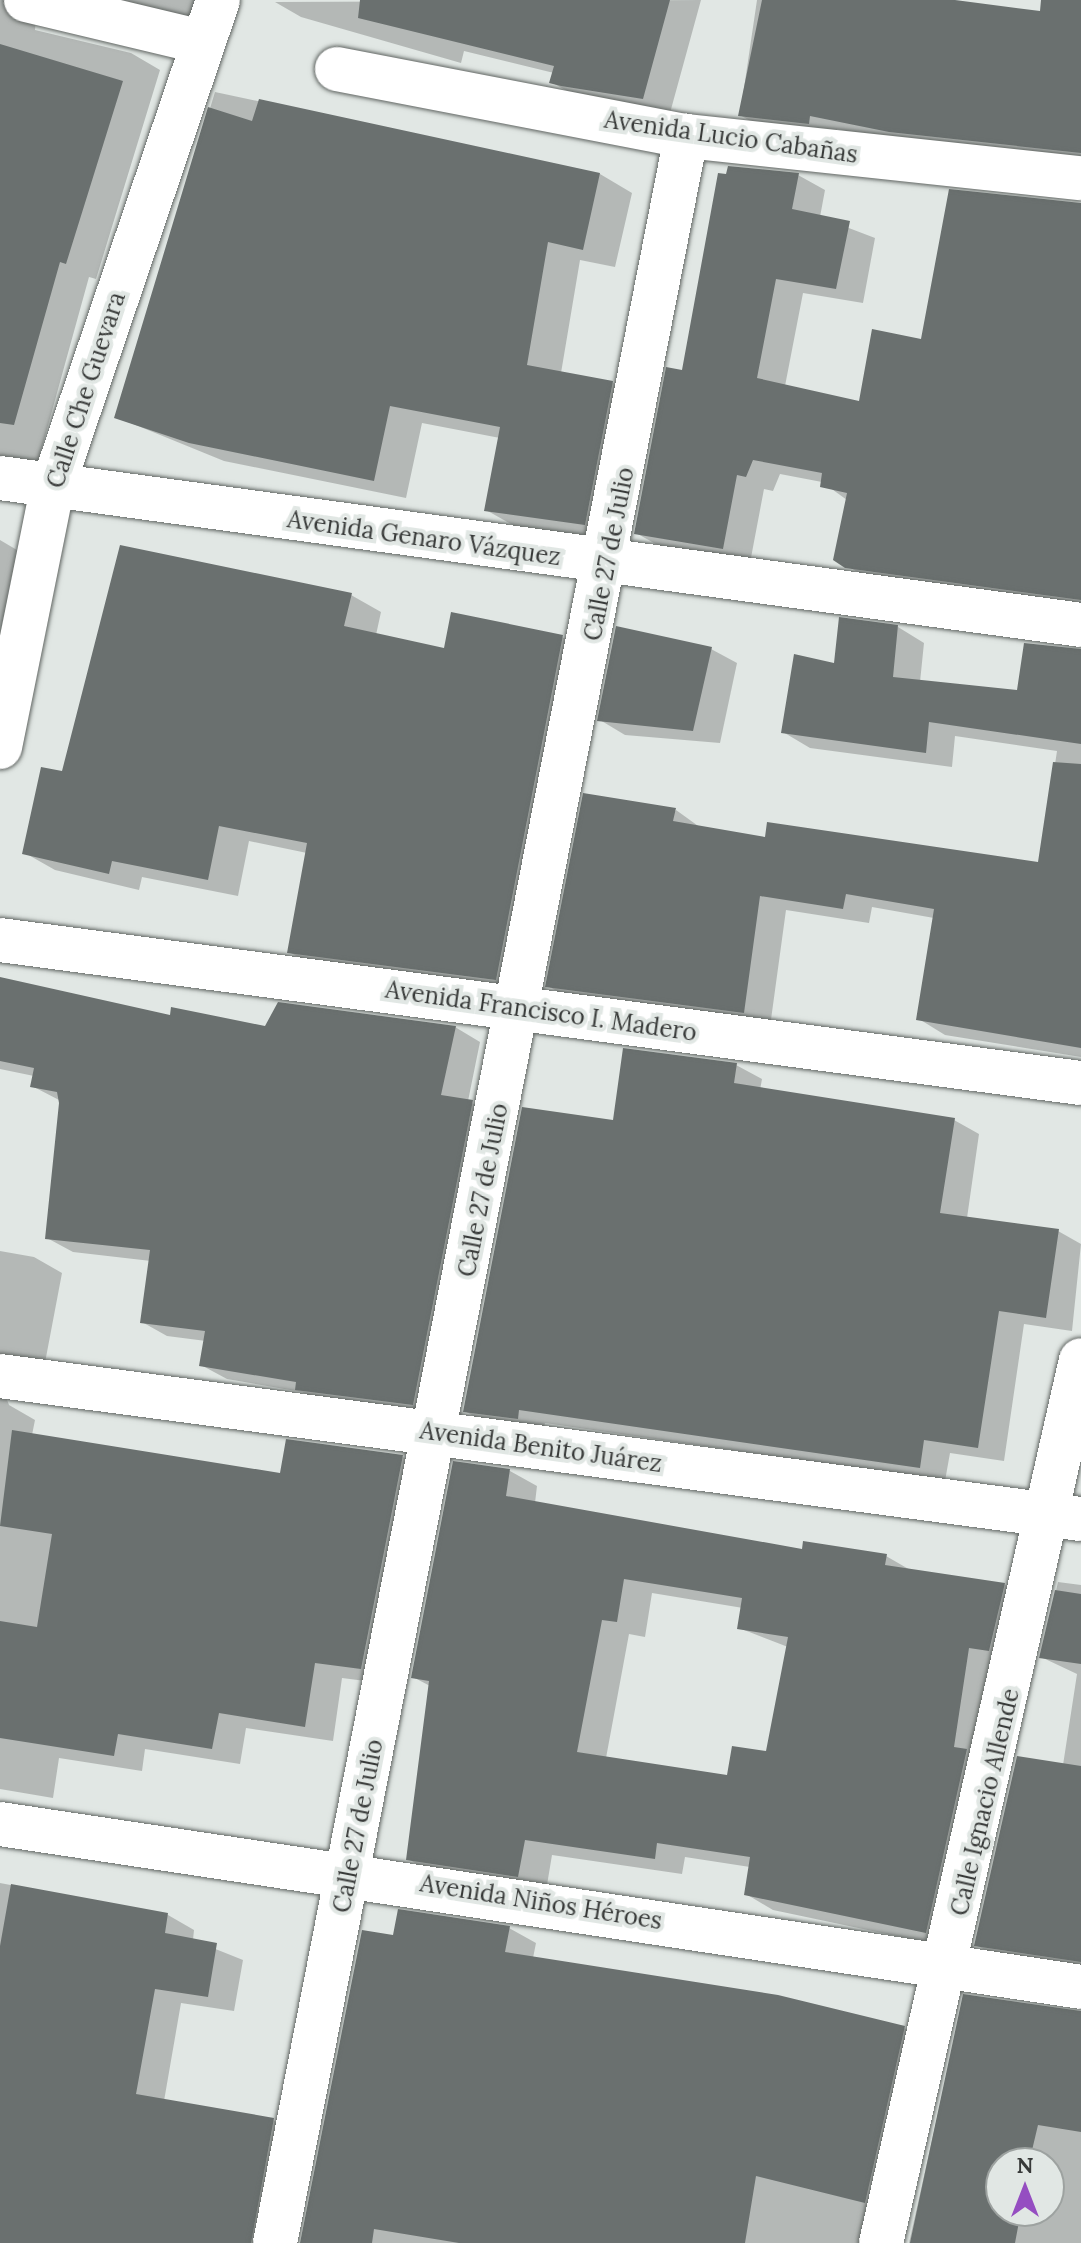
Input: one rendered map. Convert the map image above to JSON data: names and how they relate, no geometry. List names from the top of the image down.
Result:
{
  "streets": {
    "street": [
      "Avenida Lucio Cabañas",
      "Calle Che Guevara",
      "Avenida Genaro Vázquez",
      "Calle 27 de Julio",
      "Avenida Francisco I. Madero",
      "Avenida Benito Juárez",
      "Calle Ignacio Allende",
      "Avenida Niños Héroes"
    ]
  },
  "crossings": [
    ["Avenida Lucio Cabañas", "Calle 27 de Julio"],
    ["Calle Che Guevara", "Avenida Genaro Vázquez"],
    ["Avenida Genaro Vázquez", "Calle 27 de Julio"],
    ["Calle 27 de Julio", "Avenida Francisco I. Madero"],
    ["Calle 27 de Julio", "Avenida Benito Juárez"],
    ["Calle 27 de Julio", "Avenida Niños Héroes"],
    ["Avenida Benito Juárez", "Calle Ignacio Allende"],
    ["Calle Ignacio Allende", "Avenida Niños Héroes"]
  ],
  "north": "top"
}
